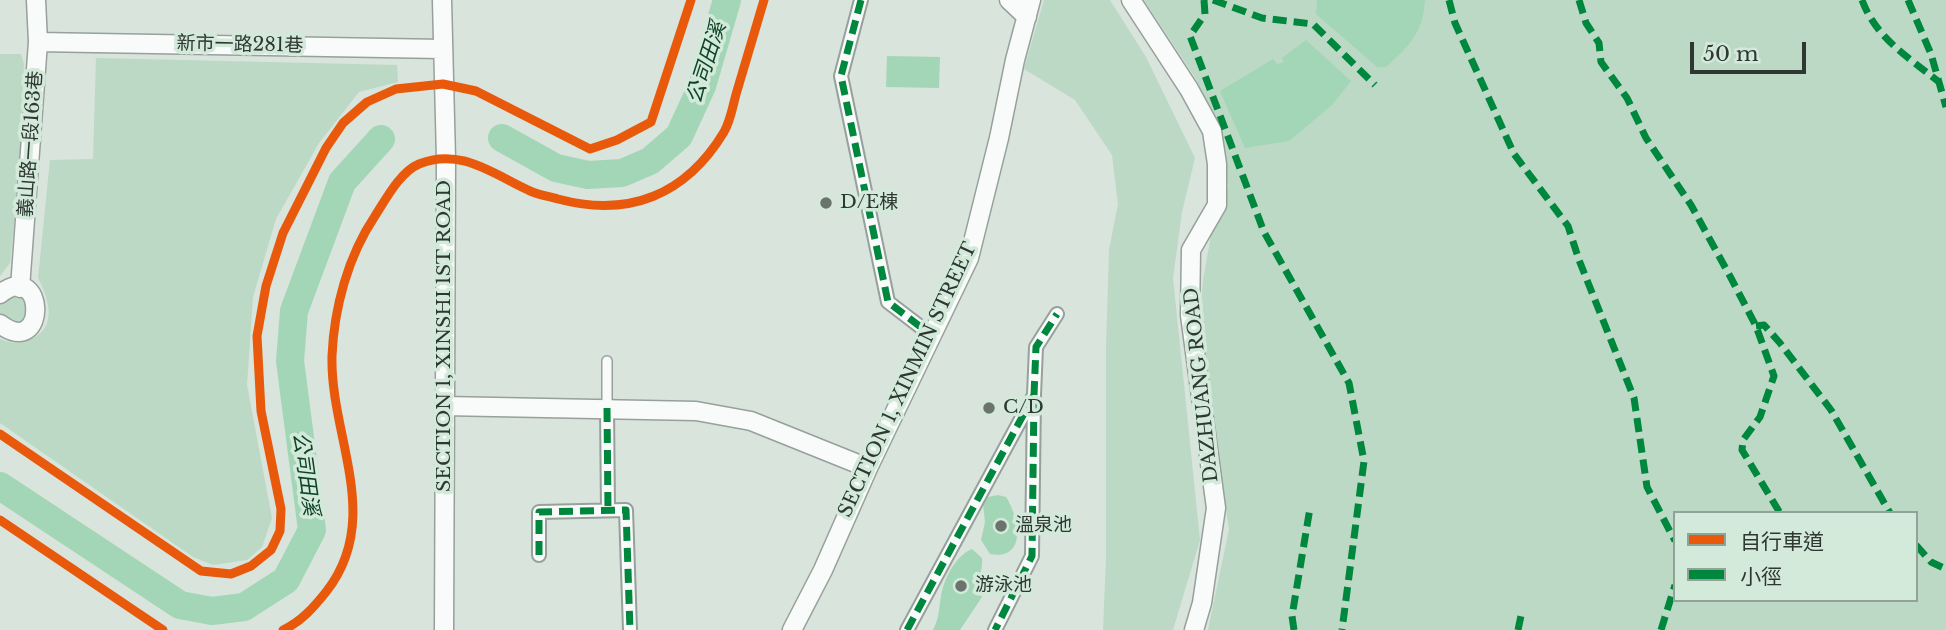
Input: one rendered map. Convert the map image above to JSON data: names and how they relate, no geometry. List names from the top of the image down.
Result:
{
  "streets": {
    "street": [
      "新市一路281巷",
      "義山路一段163巷",
      "SECTION 1, XINSHI 1ST ROAD",
      "SECTION 1, XINMIN STREET",
      "DAZHUANG ROAD"
    ]
  },
  "crossings": [
    ["新市一路281巷", "義山路一段163巷"],
    ["新市一路281巷", "SECTION 1, XINSHI 1ST ROAD"]
  ],
  "water": ["公司田溪"],
  "places": [
    "D/E棟",
    "C/D",
    "溫泉池",
    "游泳池"
  ],
  "legend": ["自行車道", "小徑"],
  "scale_bar": "50 m"
}
